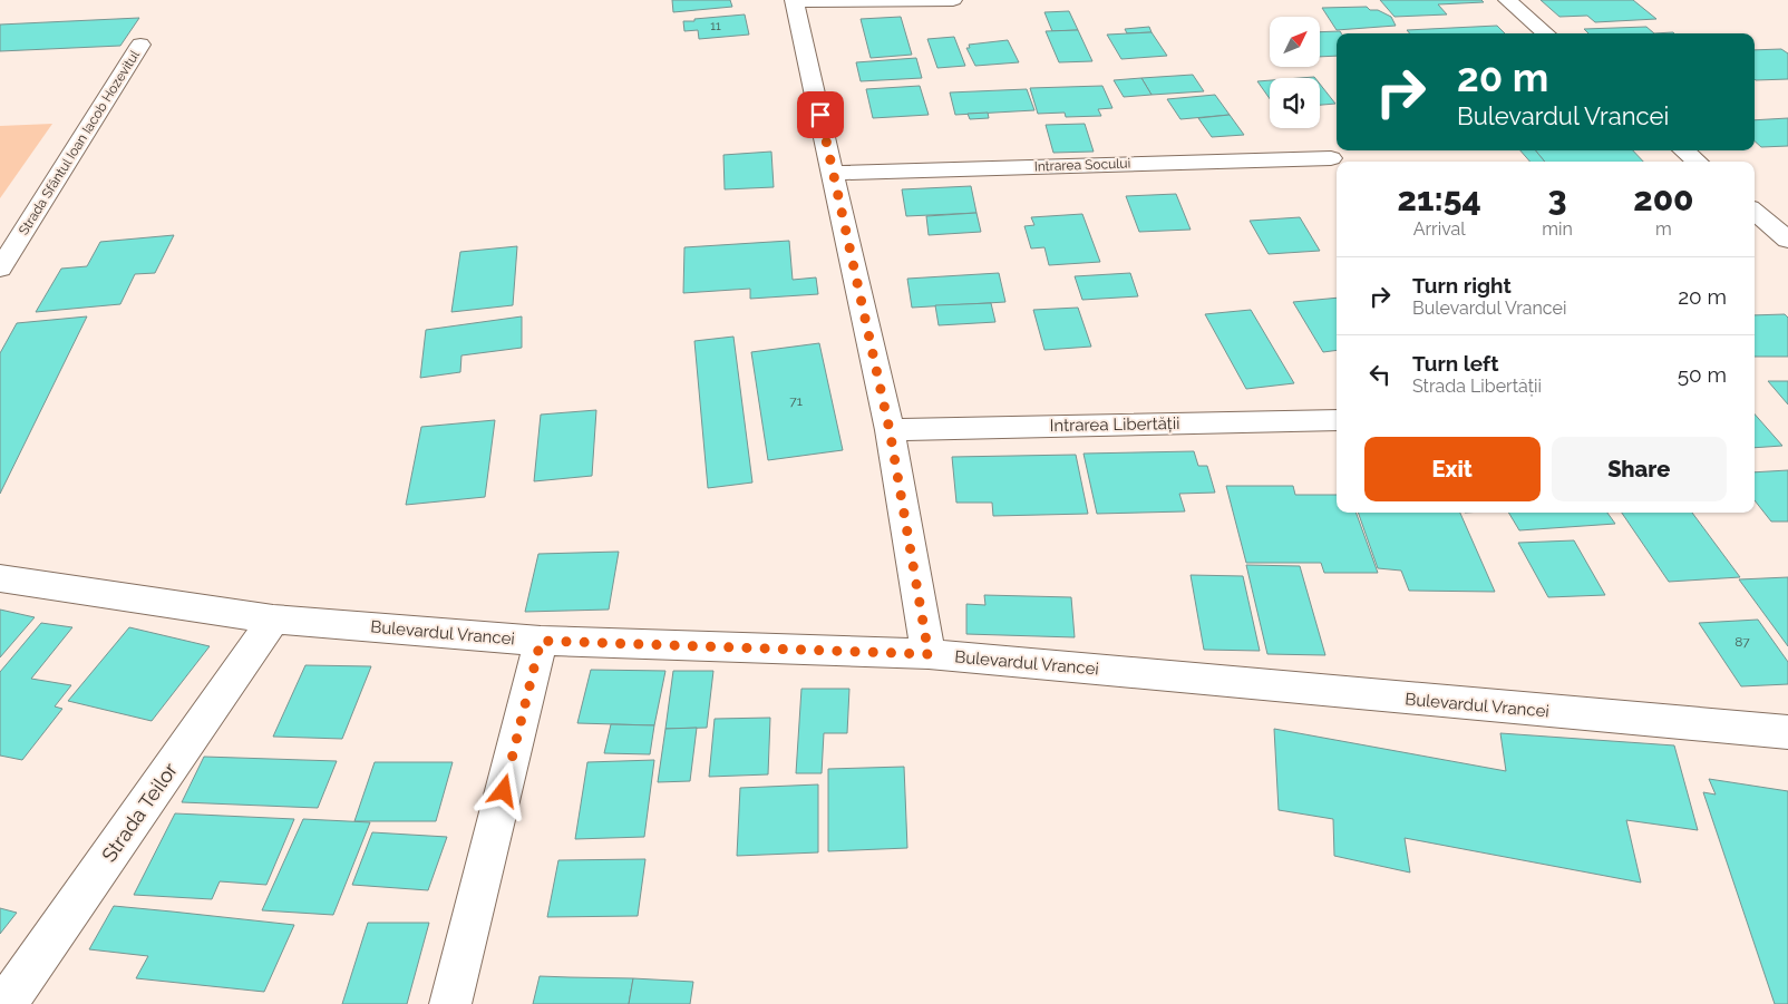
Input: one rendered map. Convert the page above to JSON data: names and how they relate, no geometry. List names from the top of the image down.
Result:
{
  "streets": {
    "street": [
      "Strada Sfântul Ioan Iacob Hozevitul",
      "Intrarea Socului",
      "Intrarea Libertății",
      "Bulevardul Vrancei",
      "Strada Teilor"
    ]
  },
  "crossings": [
    ["Bulevardul Vrancei", "Strada Teilor"]
  ],
  "house_numbers": ["11", "71", "87"],
  "north": "top right",
  "page": {
    "turn": ["20 m", "Bulevardul Vrancei"],
    "eta": [
      "21:54",
      "Arrival",
      "3",
      "min",
      "200",
      "m"
    ],
    "list": [
      {
        "name": "Turn right",
        "note": "Bulevardul Vrancei",
        "value": "20 m"
      },
      {
        "name": "Turn left",
        "note": "Strada Libertății",
        "value": "50 m"
      }
    ],
    "buttons": ["Exit", "Share"]
  }
}
